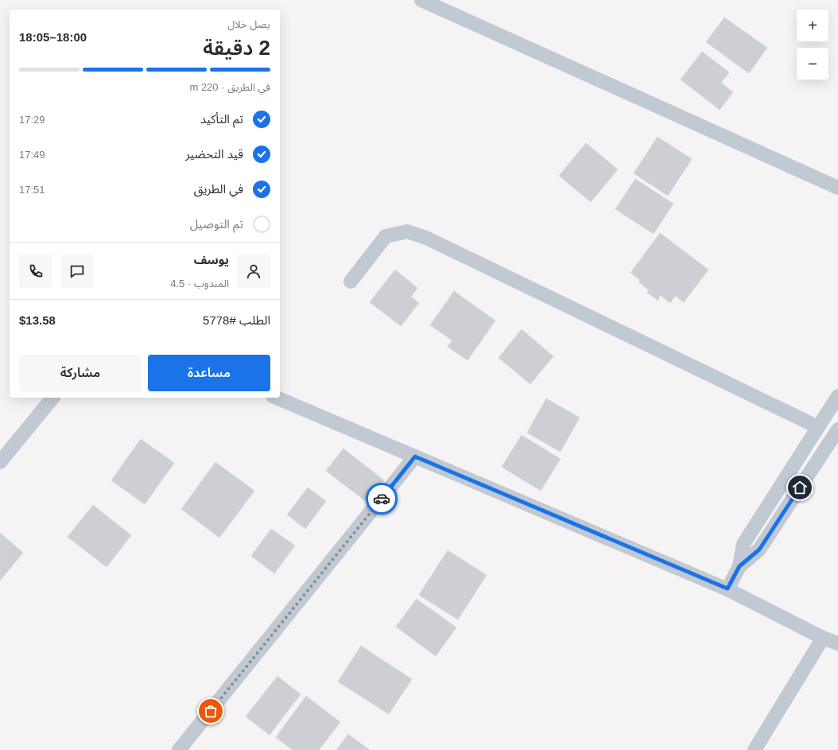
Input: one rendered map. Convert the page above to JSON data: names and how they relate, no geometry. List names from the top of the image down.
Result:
{
  "page": {
    "map_buttons": ["+", "−"],
    "heading": ["2 دقيقة", "يصل خلال", "18:00–18:05"],
    "panel": [
      "يوسف",
      "المندوب · 4.5",
      "الطلب #5778",
      "$13.58"
    ],
    "bar": "في الطريق · 220 m",
    "list": [
      ["تم التأكيد", "17:29"],
      ["قيد التحضير", "17:49"],
      ["في الطريق", "17:51"],
      "تم التوصيل"
    ],
    "buttons": ["مساعدة", "مشاركة"]
  }
}
